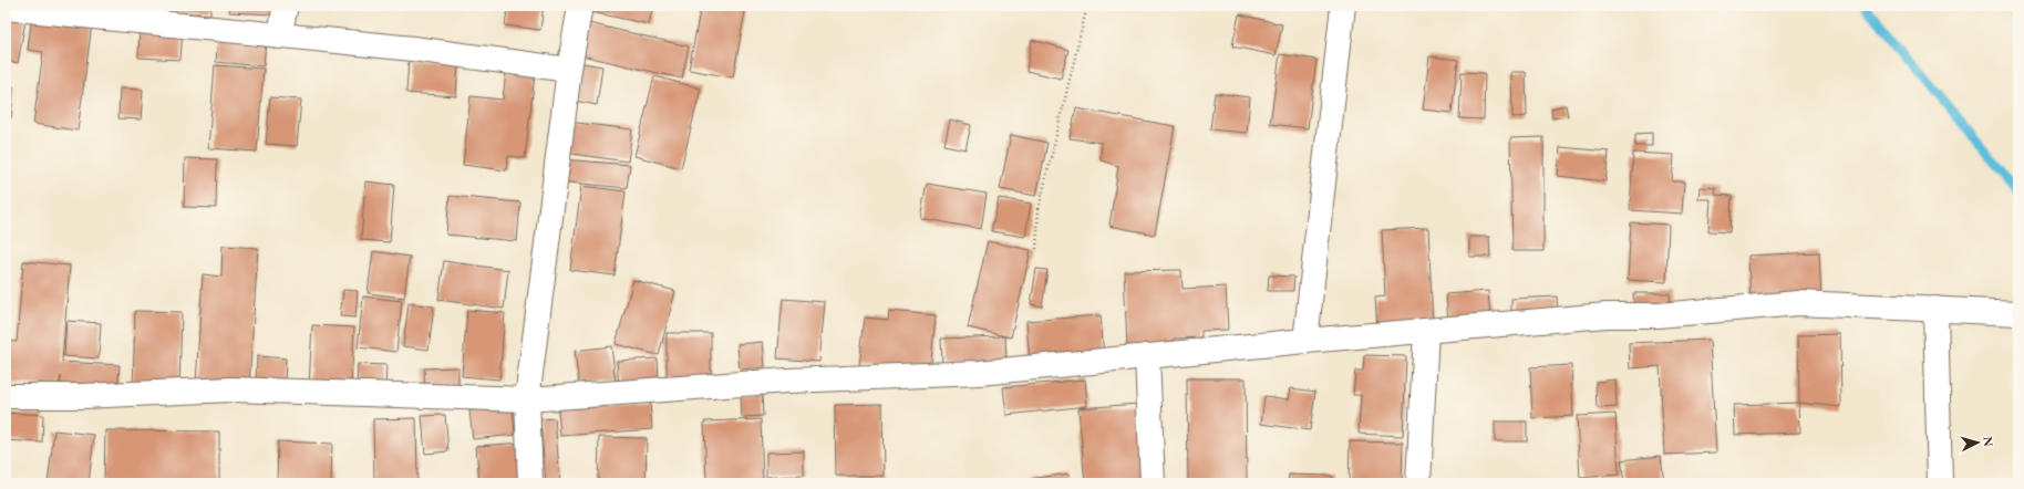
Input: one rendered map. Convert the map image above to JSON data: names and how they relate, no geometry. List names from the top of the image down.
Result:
{
  "north": "right"
}
